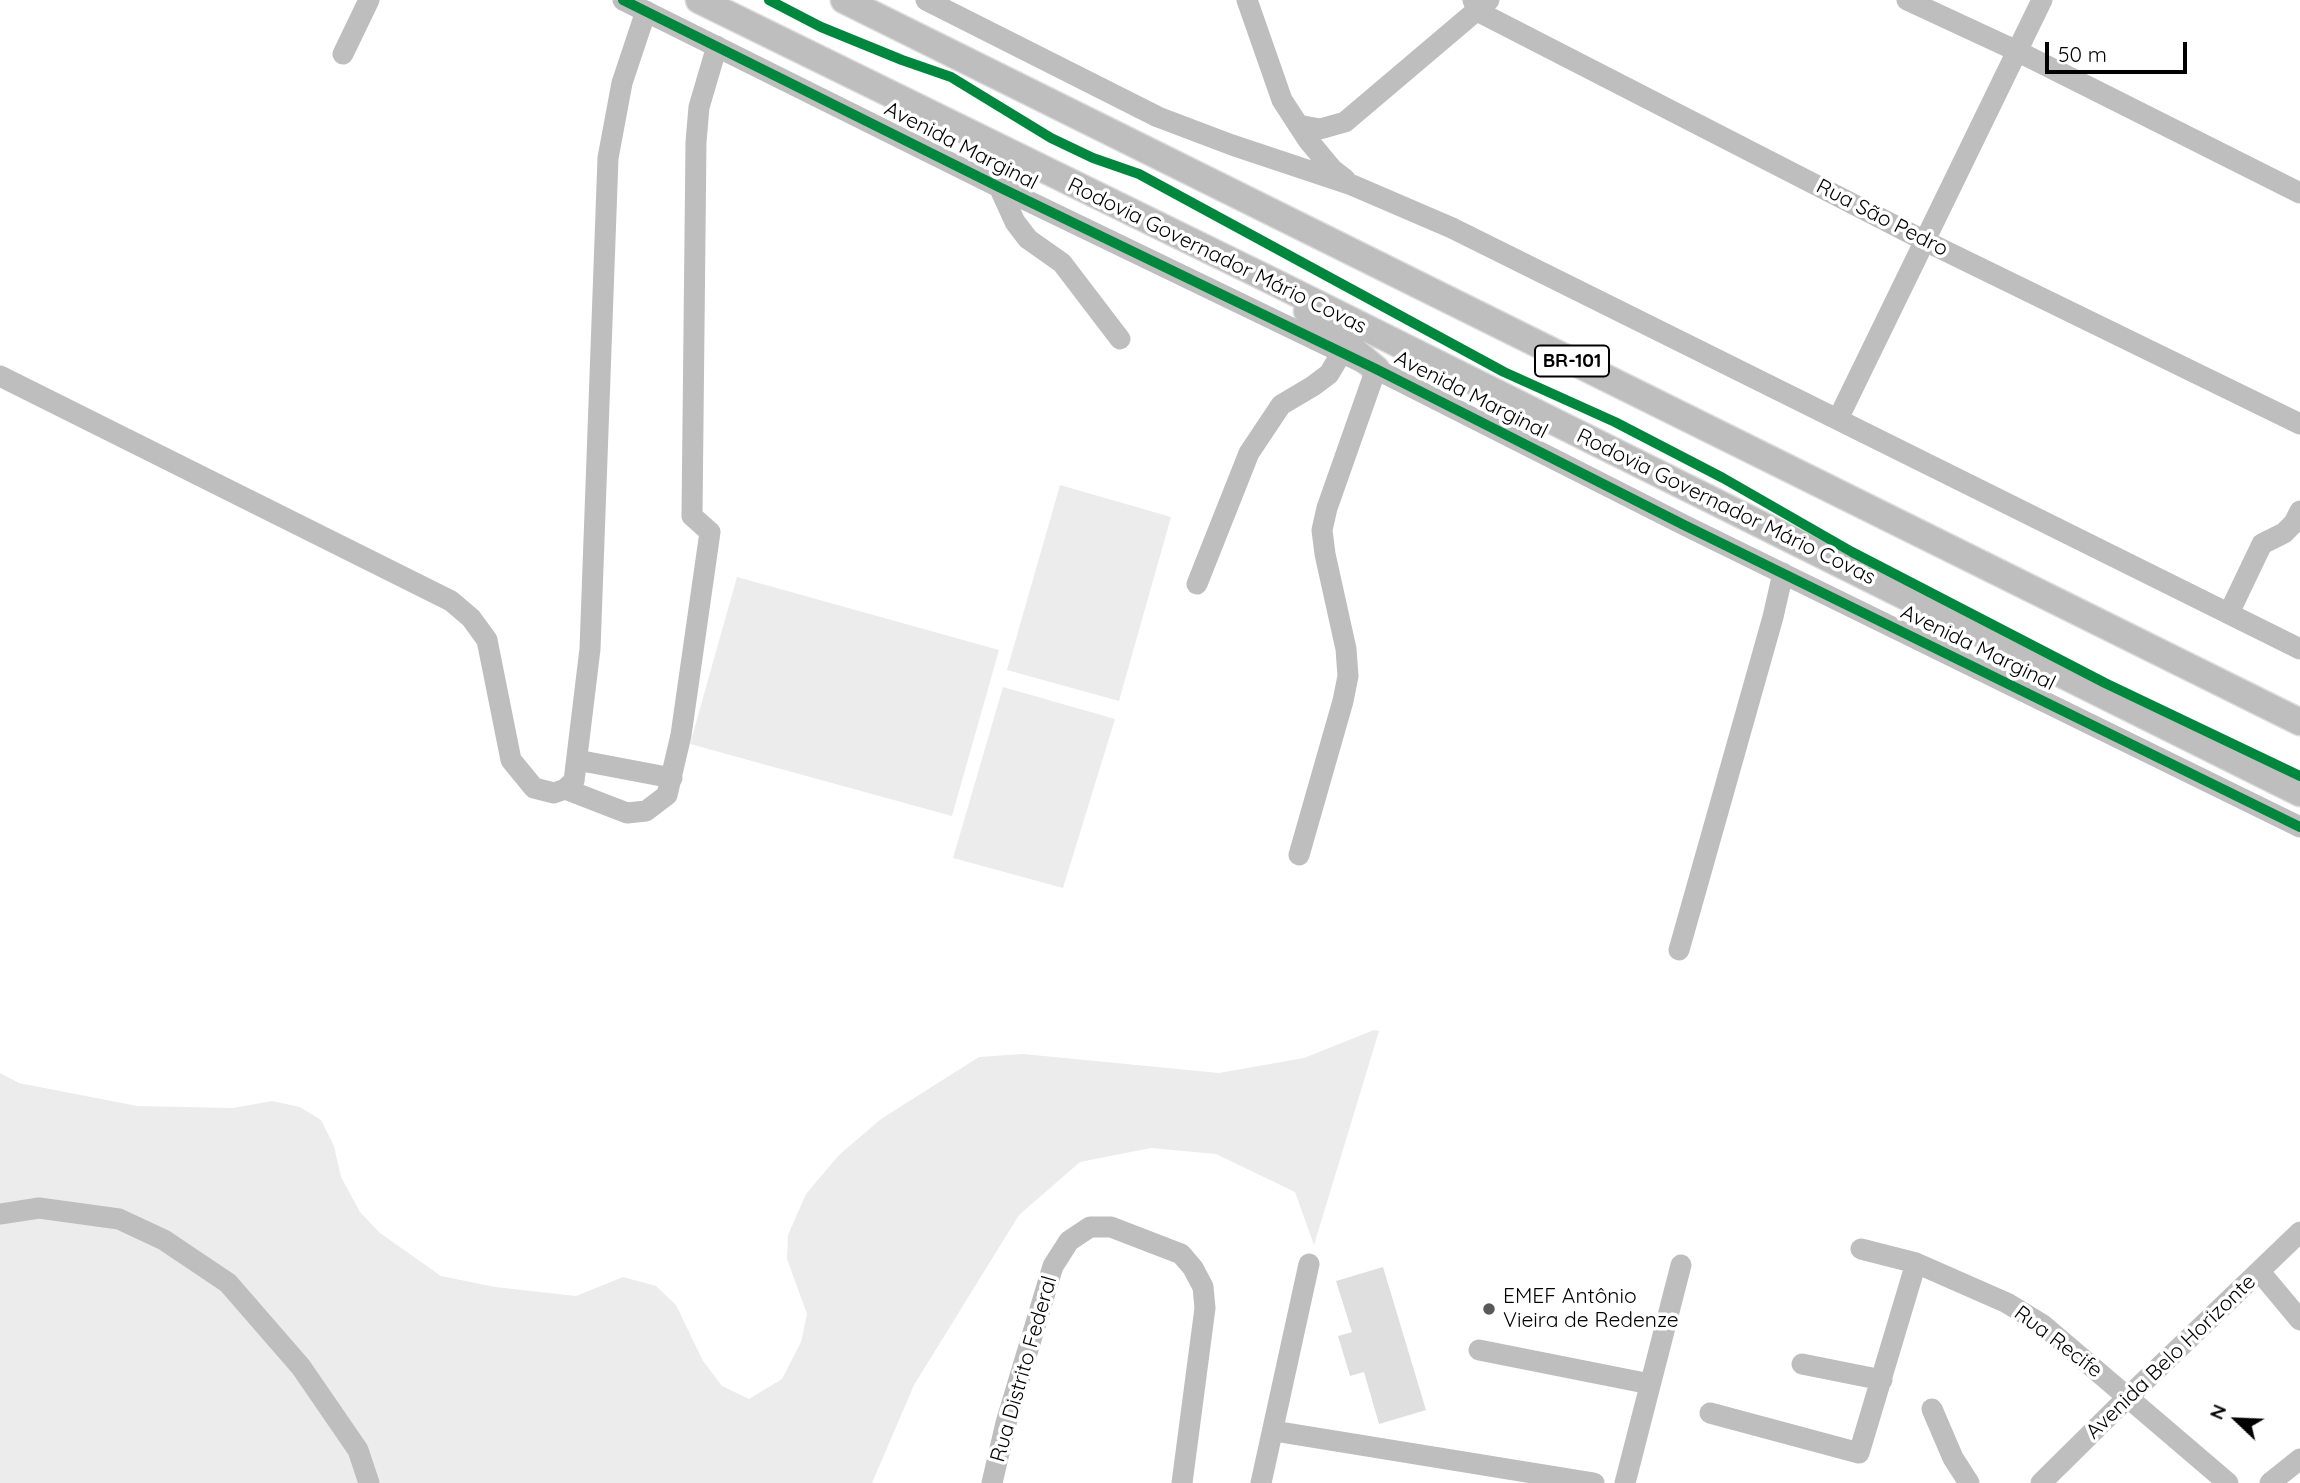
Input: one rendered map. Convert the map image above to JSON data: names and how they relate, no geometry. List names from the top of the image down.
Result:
{
  "streets": {
    "main road": ["Rodovia Governador Mário Covas", "BR-101"],
    "street": [
      "Avenida Marginal",
      "Rua São Pedro",
      "Rua Recife",
      "Avenida Belo Horizonte",
      "Rua Distrito Federal"
    ]
  },
  "crossings": [
    ["Rua Recife", "Avenida Belo Horizonte"]
  ],
  "places": ["EMEF Antônio Vieira de Redenze"],
  "scale_bar": "50 m",
  "north": "top left"
}
